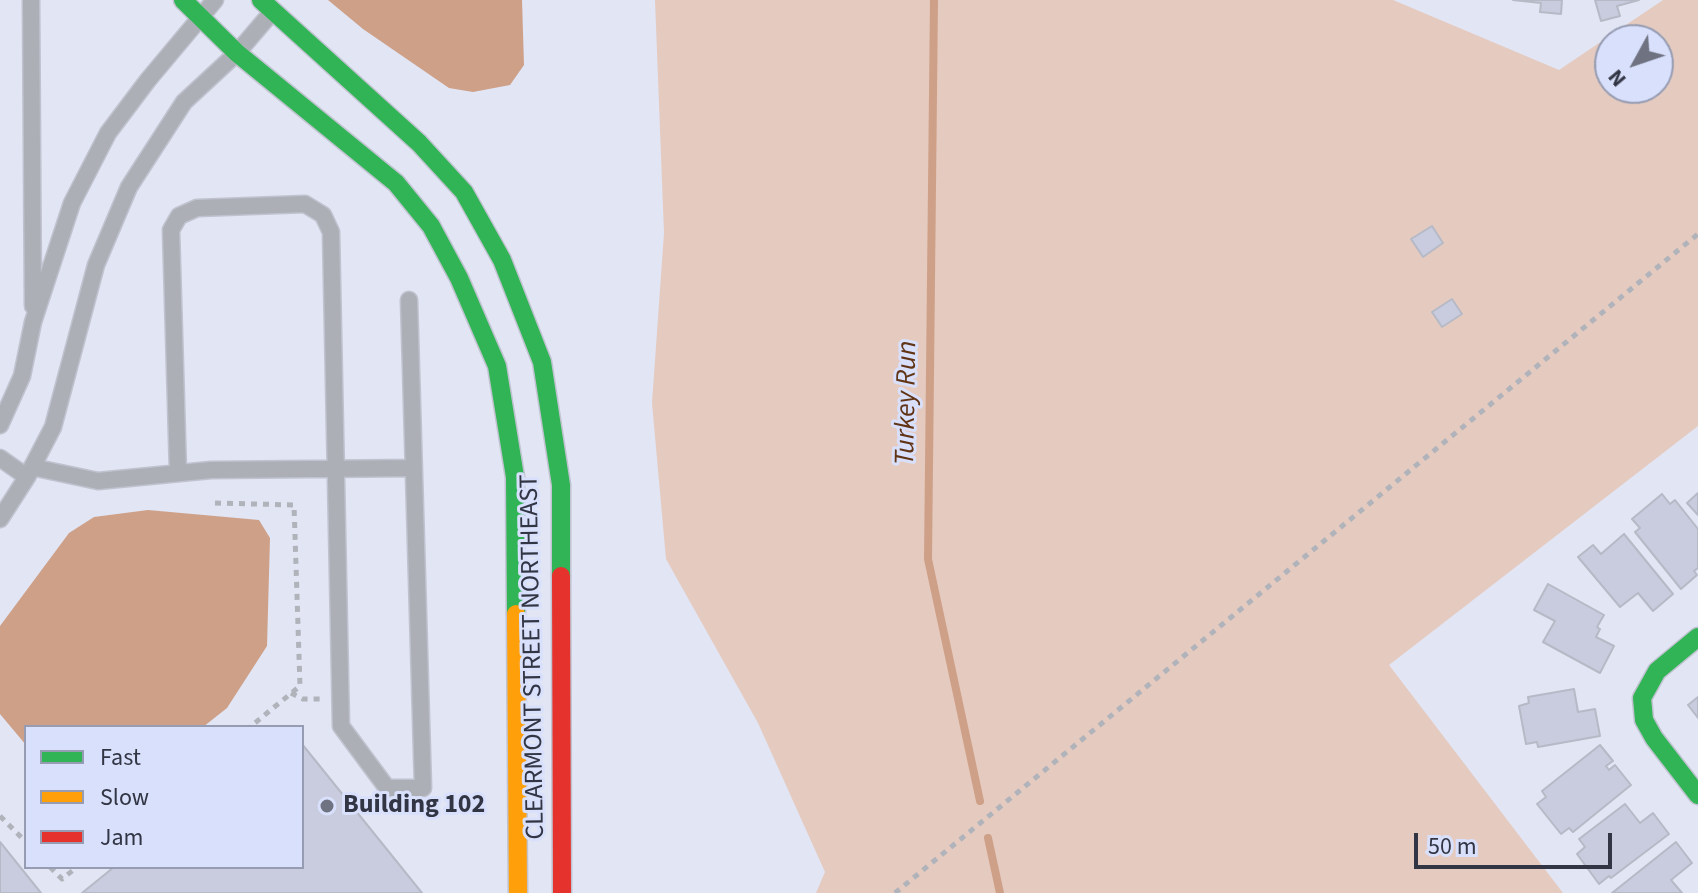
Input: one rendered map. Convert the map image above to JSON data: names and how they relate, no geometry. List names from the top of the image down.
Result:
{
  "streets": {
    "street": ["CLEARMONT STREET NORTHEAST"]
  },
  "water": ["Turkey Run"],
  "places": ["Building 102"],
  "legend": ["Fast", "Slow", "Jam"],
  "scale_bar": "50 m",
  "north": "bottom left"
}
